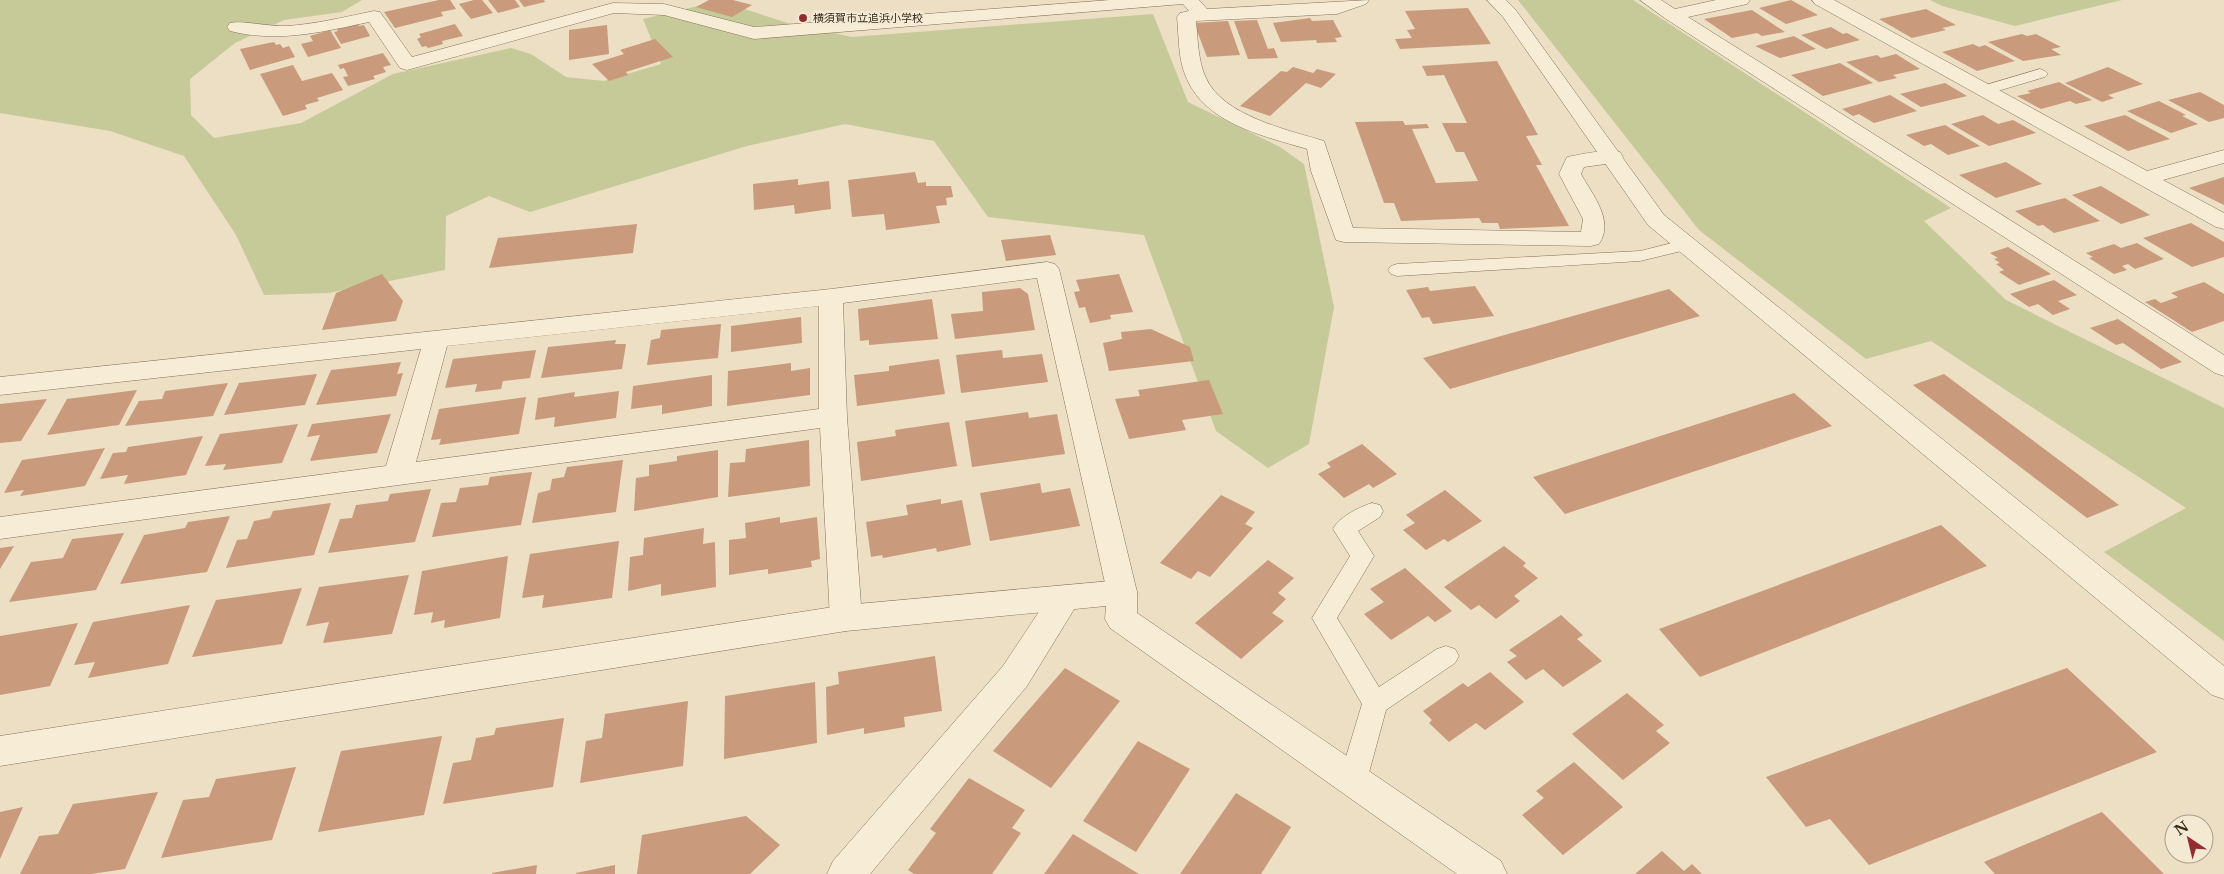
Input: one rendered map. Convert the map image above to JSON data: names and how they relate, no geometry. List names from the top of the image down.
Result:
{
  "places": ["横須賀市立追浜小学校"],
  "north": "top left"
}
